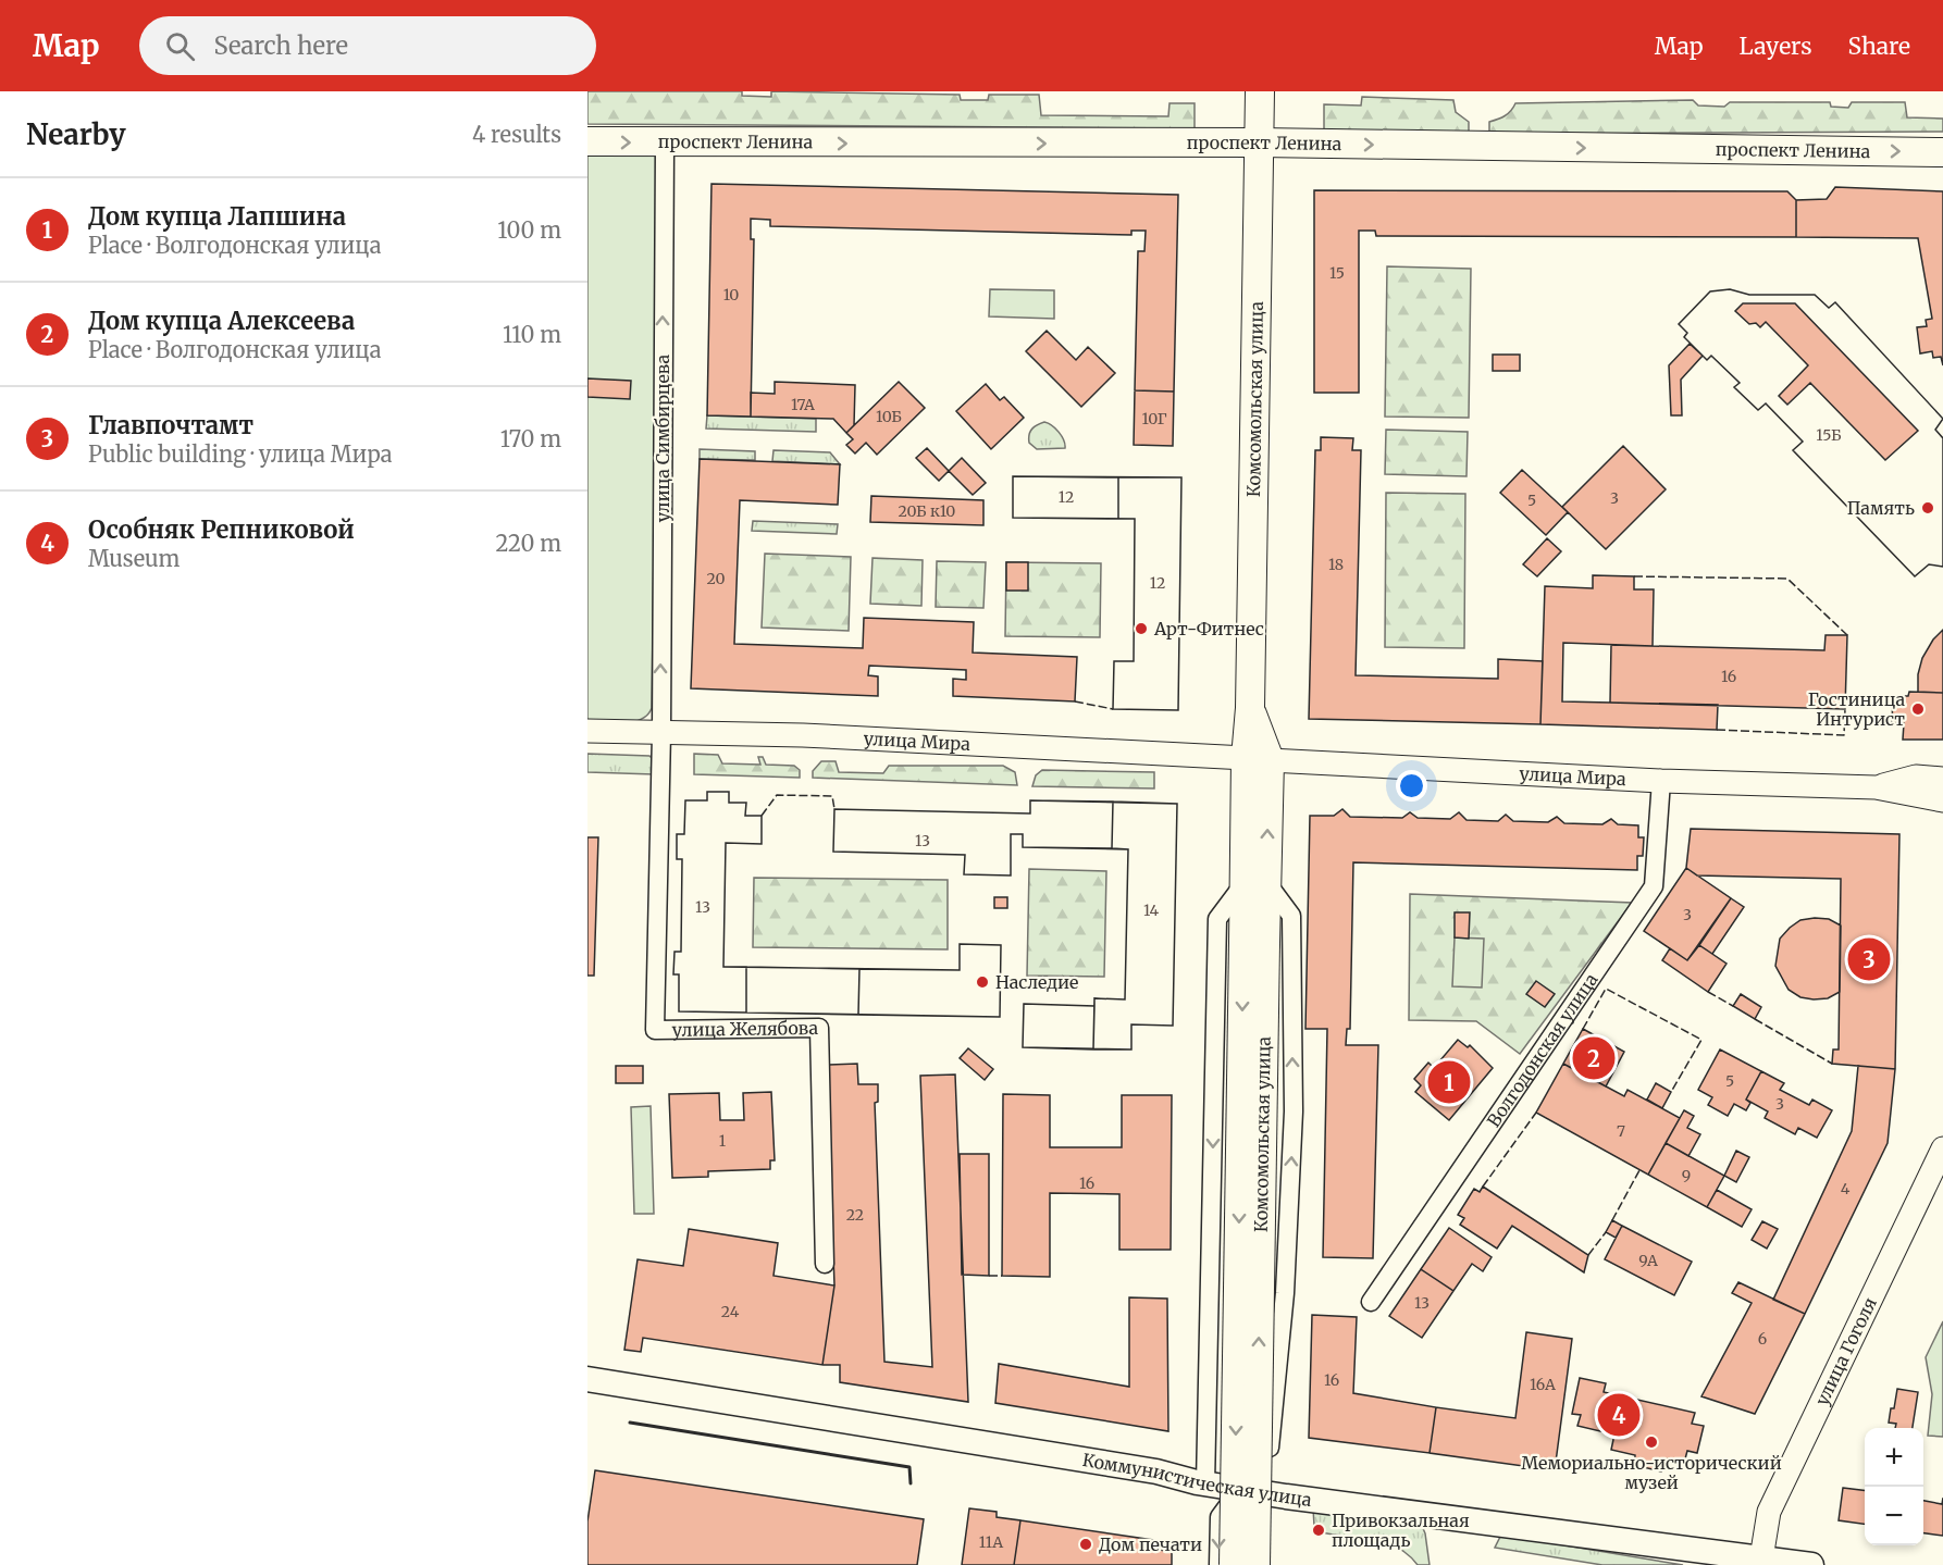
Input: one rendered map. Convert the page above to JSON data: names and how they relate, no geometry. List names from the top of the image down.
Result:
{
  "streets": {
    "main road": ["проспект Ленина", "Комсомольская улица", "Коммунистическая улица"],
    "street": [
      "улица Симбирцева",
      "улица Мира",
      "улица Желябова",
      "Волгодонская улица",
      "улица Гоголя"
    ]
  },
  "crossings": [
    ["проспект Ленина", "Комсомольская улица"],
    ["проспект Ленина", "улица Симбирцева"],
    ["Комсомольская улица", "улица Мира"],
    ["улица Симбирцева", "улица Мира"],
    ["улица Симбирцева", "улица Желябова"],
    ["улица Мира", "улица Желябова"],
    ["улица Мира", "Волгодонская улица"],
    ["улица Гоголя", "Коммунистическая улица"]
  ],
  "one_way": ["проспект Ленина", "улица Симбирцева"],
  "places": [
    "Память",
    "Арт-Фитнес",
    "Гостиница Интурист",
    "Наследие",
    "Мемориально-исторический музей",
    "Привокзальная площадь",
    "Дом печати"
  ],
  "house_numbers": [
    "15",
    "10",
    "17А",
    "10Б",
    "10Г",
    "15Б",
    "12",
    "3",
    "5",
    "20Б к10",
    "18",
    "20",
    "12",
    "16",
    "13",
    "13",
    "14",
    "3",
    "5",
    "3",
    "7",
    "1",
    "9",
    "16",
    "4",
    "22",
    "9А",
    "13",
    "24",
    "6",
    "16",
    "16А",
    "11А"
  ],
  "page": {
    "header": "Map",
    "search": "Search here",
    "nav": ["Map", "Layers", "Share"],
    "heading": ["Nearby", "4 results"],
    "list": [
      {
        "mark": "1",
        "name": "Дом купца Лапшина",
        "note": "Place · Волгодонская улица",
        "value": "100 m"
      },
      {
        "mark": "2",
        "name": "Дом купца Алексеева",
        "note": "Place · Волгодонская улица",
        "value": "110 m"
      },
      {
        "mark": "3",
        "name": "Главпочтамт",
        "note": "Public building · улица Мира",
        "value": "170 m"
      },
      {
        "mark": "4",
        "name": "Особняк Репниковой",
        "note": "Museum",
        "value": "220 m"
      }
    ],
    "pins": [
      "3",
      "2",
      "1",
      "4"
    ],
    "map_buttons": ["+", "−"]
  }
}
